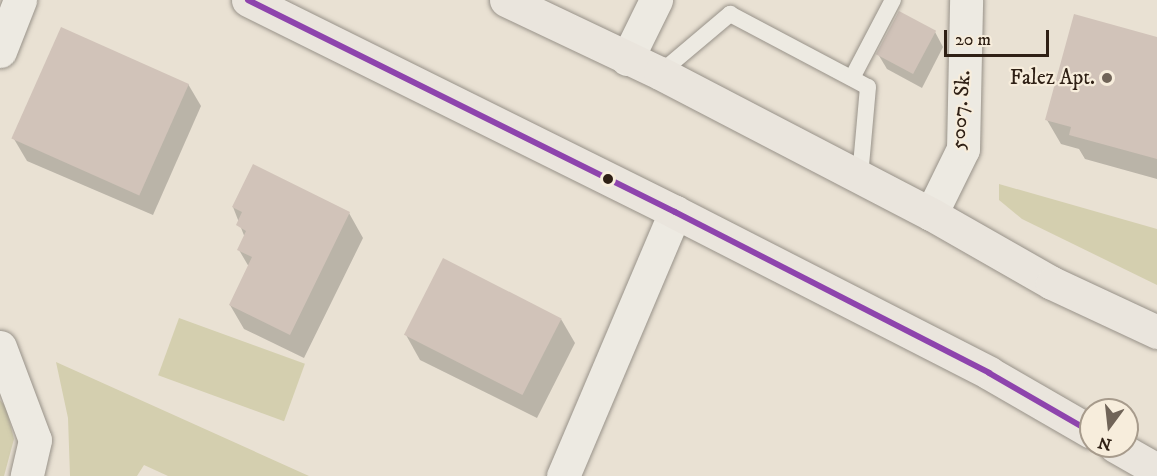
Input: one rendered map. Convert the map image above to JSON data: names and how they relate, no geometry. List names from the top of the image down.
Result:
{
  "streets": {
    "street": ["5007. Sk."]
  },
  "places": ["Falez Apt."],
  "scale_bar": "20 m",
  "north": "bottom"
}
